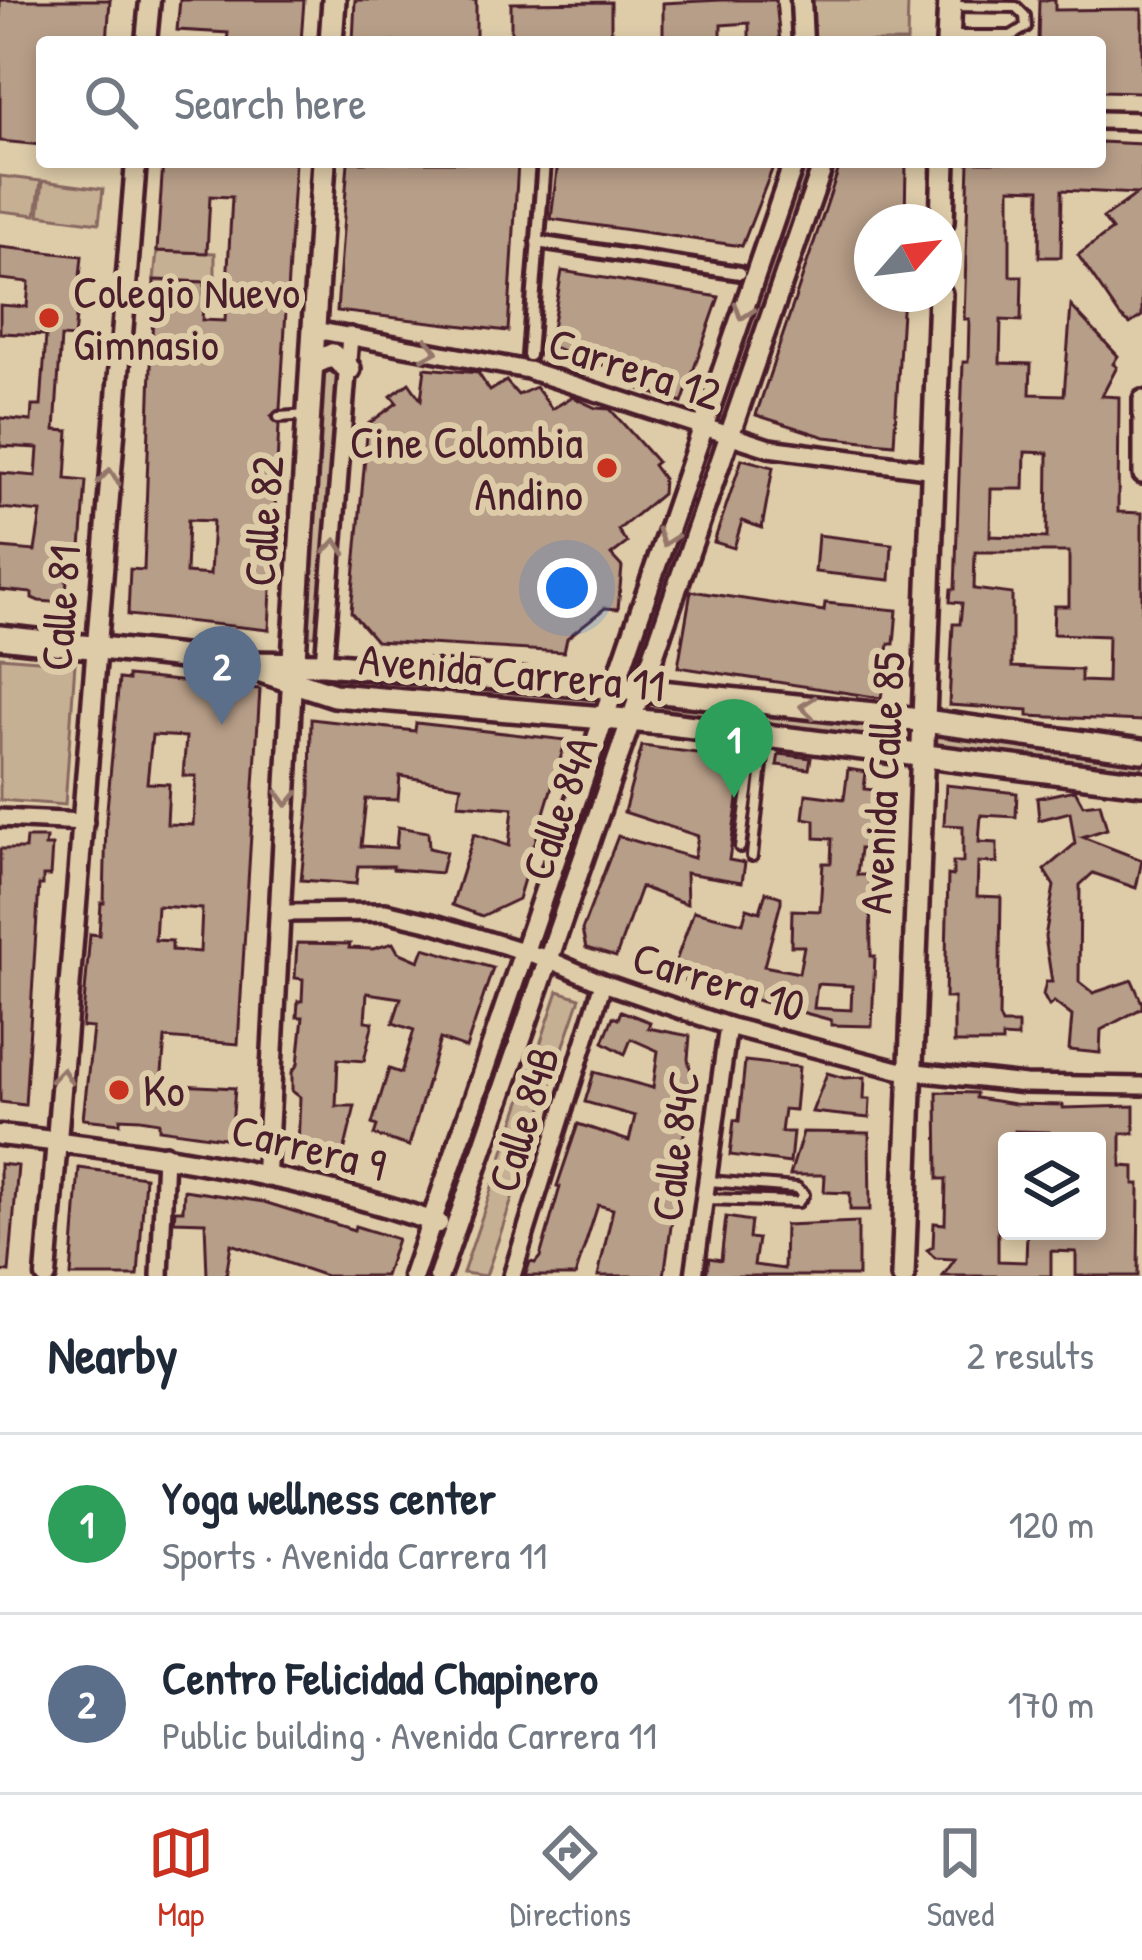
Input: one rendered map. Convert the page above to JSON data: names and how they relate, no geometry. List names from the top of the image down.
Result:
{
  "streets": {
    "main road": ["Calle 82", "Avenida Carrera 11", "Avenida Calle 85"],
    "street": [
      "Carrera 12",
      "Calle 81",
      "Calle 84A",
      "Carrera 10",
      "Calle 84B",
      "Calle 84C",
      "Carrera 9"
    ]
  },
  "crossings": [
    ["Carrera 12", "Calle 82"],
    ["Carrera 12", "Avenida Calle 85"],
    ["Carrera 12", "Calle 84A"],
    ["Calle 82", "Avenida Carrera 11"],
    ["Calle 82", "Carrera 10"],
    ["Calle 82", "Carrera 9"],
    ["Calle 81", "Avenida Carrera 11"],
    ["Calle 81", "Carrera 9"],
    ["Avenida Carrera 11", "Avenida Calle 85"],
    ["Avenida Carrera 11", "Calle 84A"],
    ["Avenida Calle 85", "Carrera 10"],
    ["Calle 84A", "Carrera 10"],
    ["Calle 84A", "Carrera 9"],
    ["Carrera 10", "Calle 84B"],
    ["Carrera 10", "Calle 84C"]
  ],
  "one_way": ["Carrera 12", "Calle 81"],
  "places": ["Colegio Nuevo Gimnasio", "Cine Colombia Andino", "Ko"],
  "north": "top right",
  "page": {
    "search": "Search here",
    "pins": ["2", "1"],
    "heading": ["Nearby", "2 results"],
    "list": [
      {
        "mark": "1",
        "name": "Yoga wellness center",
        "note": "Sports · Avenida Carrera 11",
        "value": "120 m"
      },
      {
        "mark": "2",
        "name": "Centro Felicidad Chapinero",
        "note": "Public building · Avenida Carrera 11",
        "value": "170 m"
      }
    ],
    "nav": ["Map", "Directions", "Saved"]
  }
}
